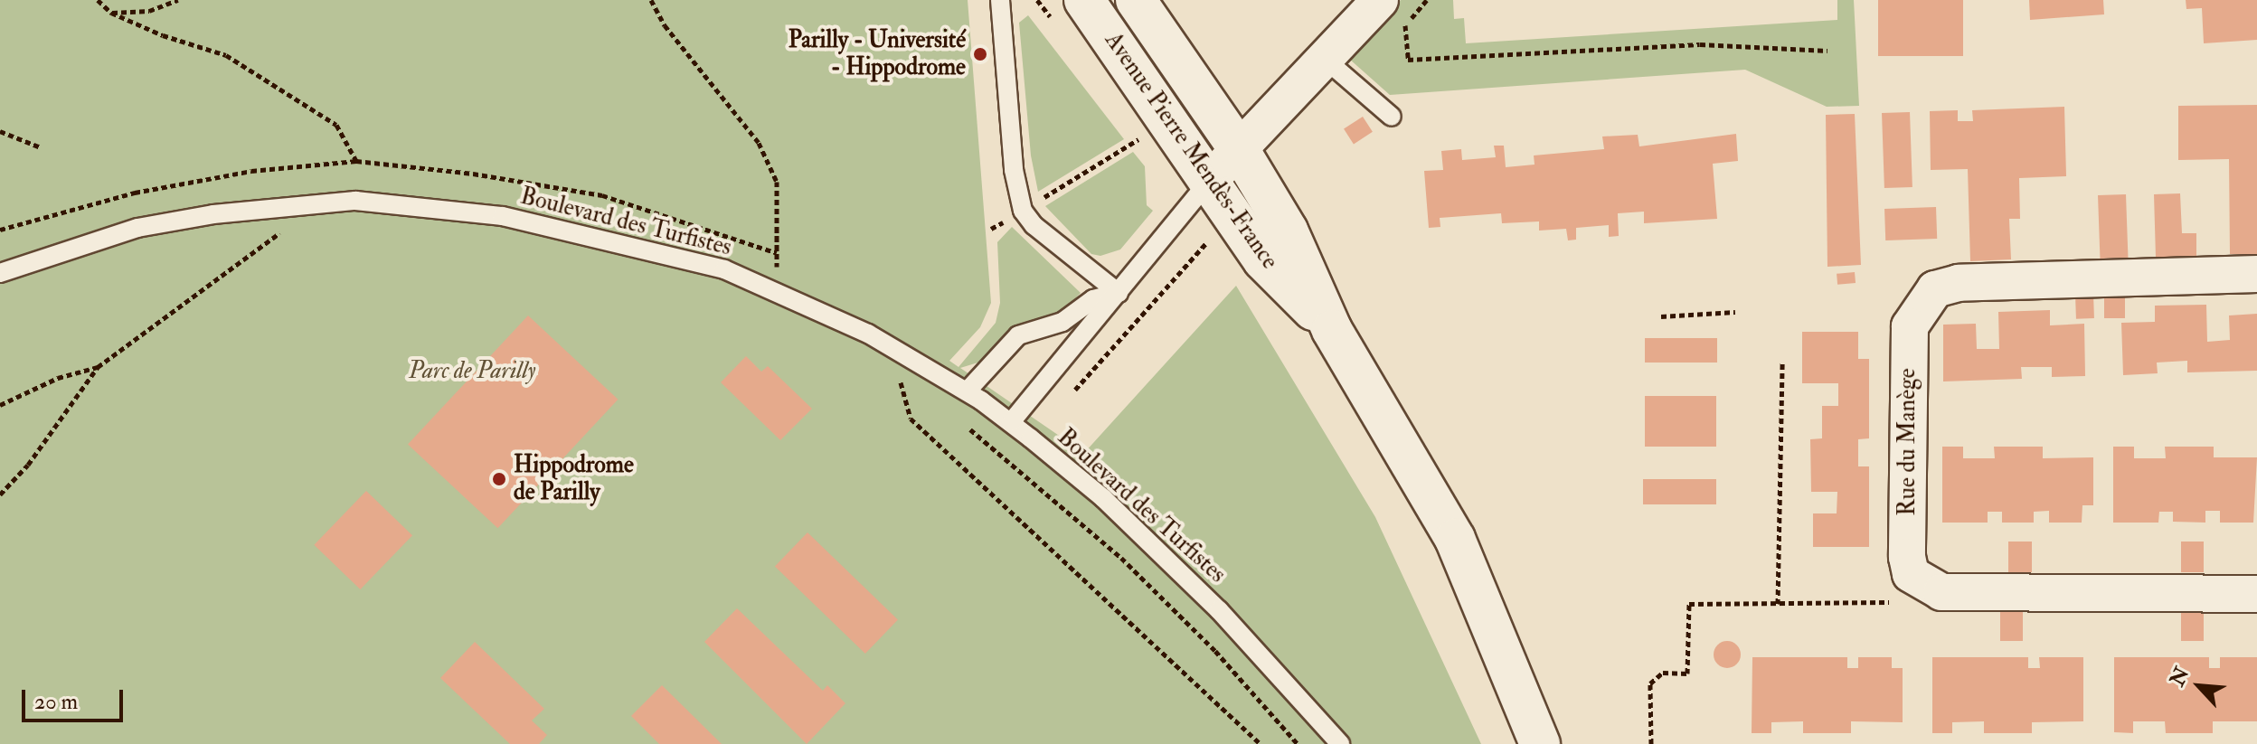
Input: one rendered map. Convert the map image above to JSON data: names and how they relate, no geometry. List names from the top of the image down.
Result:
{
  "streets": {
    "main road": ["Avenue Pierre Mendès-France"],
    "street": ["Rue du Manège"],
    "lane": ["Boulevard des Turfistes"]
  },
  "parks": ["Parc de Parilly"],
  "places": ["Parilly - Université - Hippodrome", "Hippodrome de Parilly"],
  "scale_bar": "20 m",
  "north": "top left"
}
